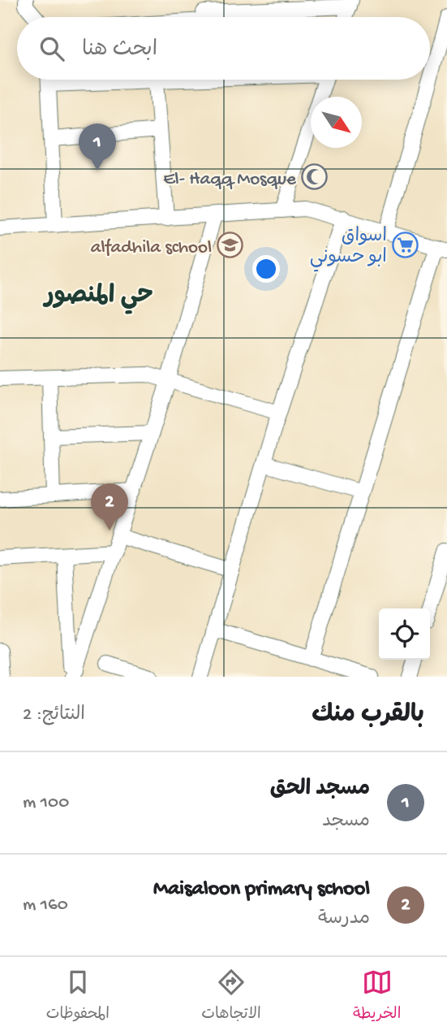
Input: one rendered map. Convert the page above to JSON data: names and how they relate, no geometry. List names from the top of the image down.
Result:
{
  "districts": ["حي المنصور"],
  "places": {
    "mosque": ["El- Haqq Mosque"],
    "supermarket": ["اسواق ابو حسوني"],
    "school or university": ["alfadhila school"]
  },
  "north": "bottom right",
  "page": {
    "search": "ابحث هنا",
    "pins": ["1", "2"],
    "heading": ["بالقرب منك", "النتائج: 2"],
    "list": [
      {
        "mark": "1",
        "name": "مسجد الحق",
        "note": "مسجد",
        "value": "100 m"
      },
      {
        "mark": "2",
        "name": "Maisaloon primary school",
        "note": "مدرسة",
        "value": "160 m"
      }
    ],
    "nav": ["الخريطة", "الاتجاهات", "المحفوظات"]
  }
}
